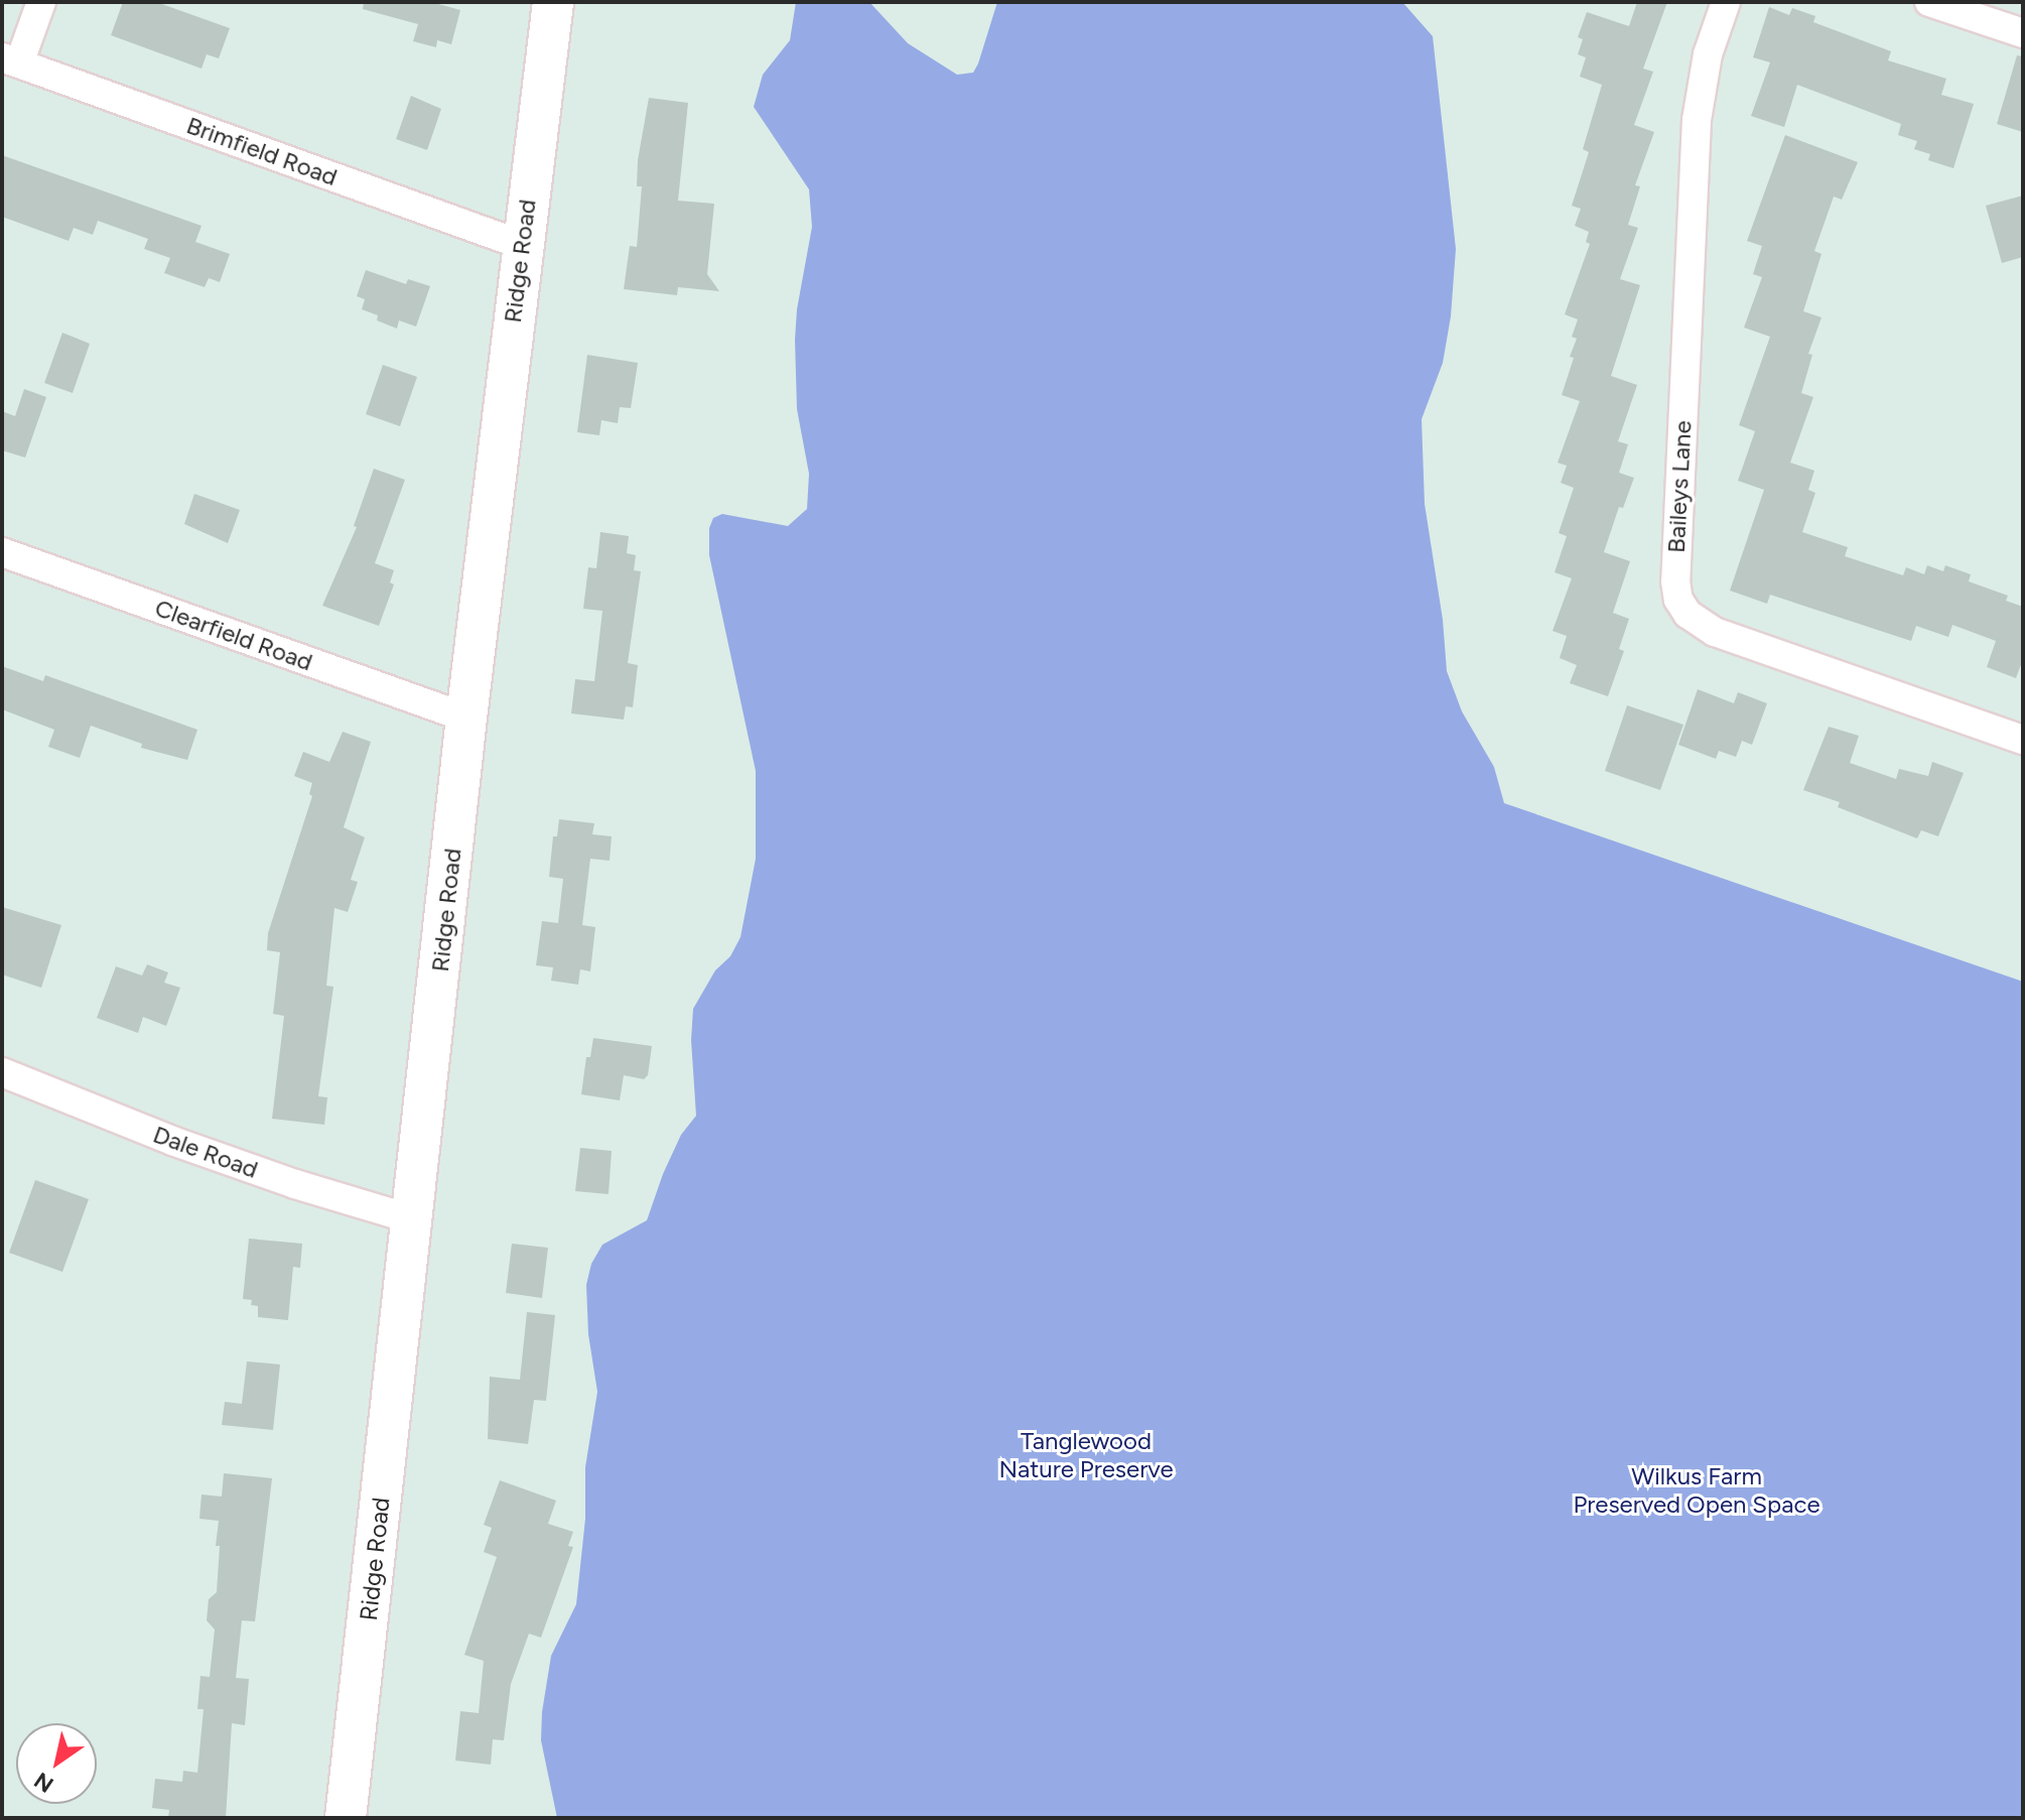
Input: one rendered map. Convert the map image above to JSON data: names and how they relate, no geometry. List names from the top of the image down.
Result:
{
  "streets": {
    "street": [
      "Brimfield Road",
      "Ridge Road",
      "Baileys Lane",
      "Clearfield Road",
      "Dale Road"
    ]
  },
  "crossings": [
    ["Brimfield Road", "Ridge Road"],
    ["Ridge Road", "Clearfield Road"],
    ["Ridge Road", "Dale Road"]
  ],
  "parks": ["Tanglewood Nature Preserve", "Wilkus Farm Preserved Open Space"],
  "north": "bottom left"
}
